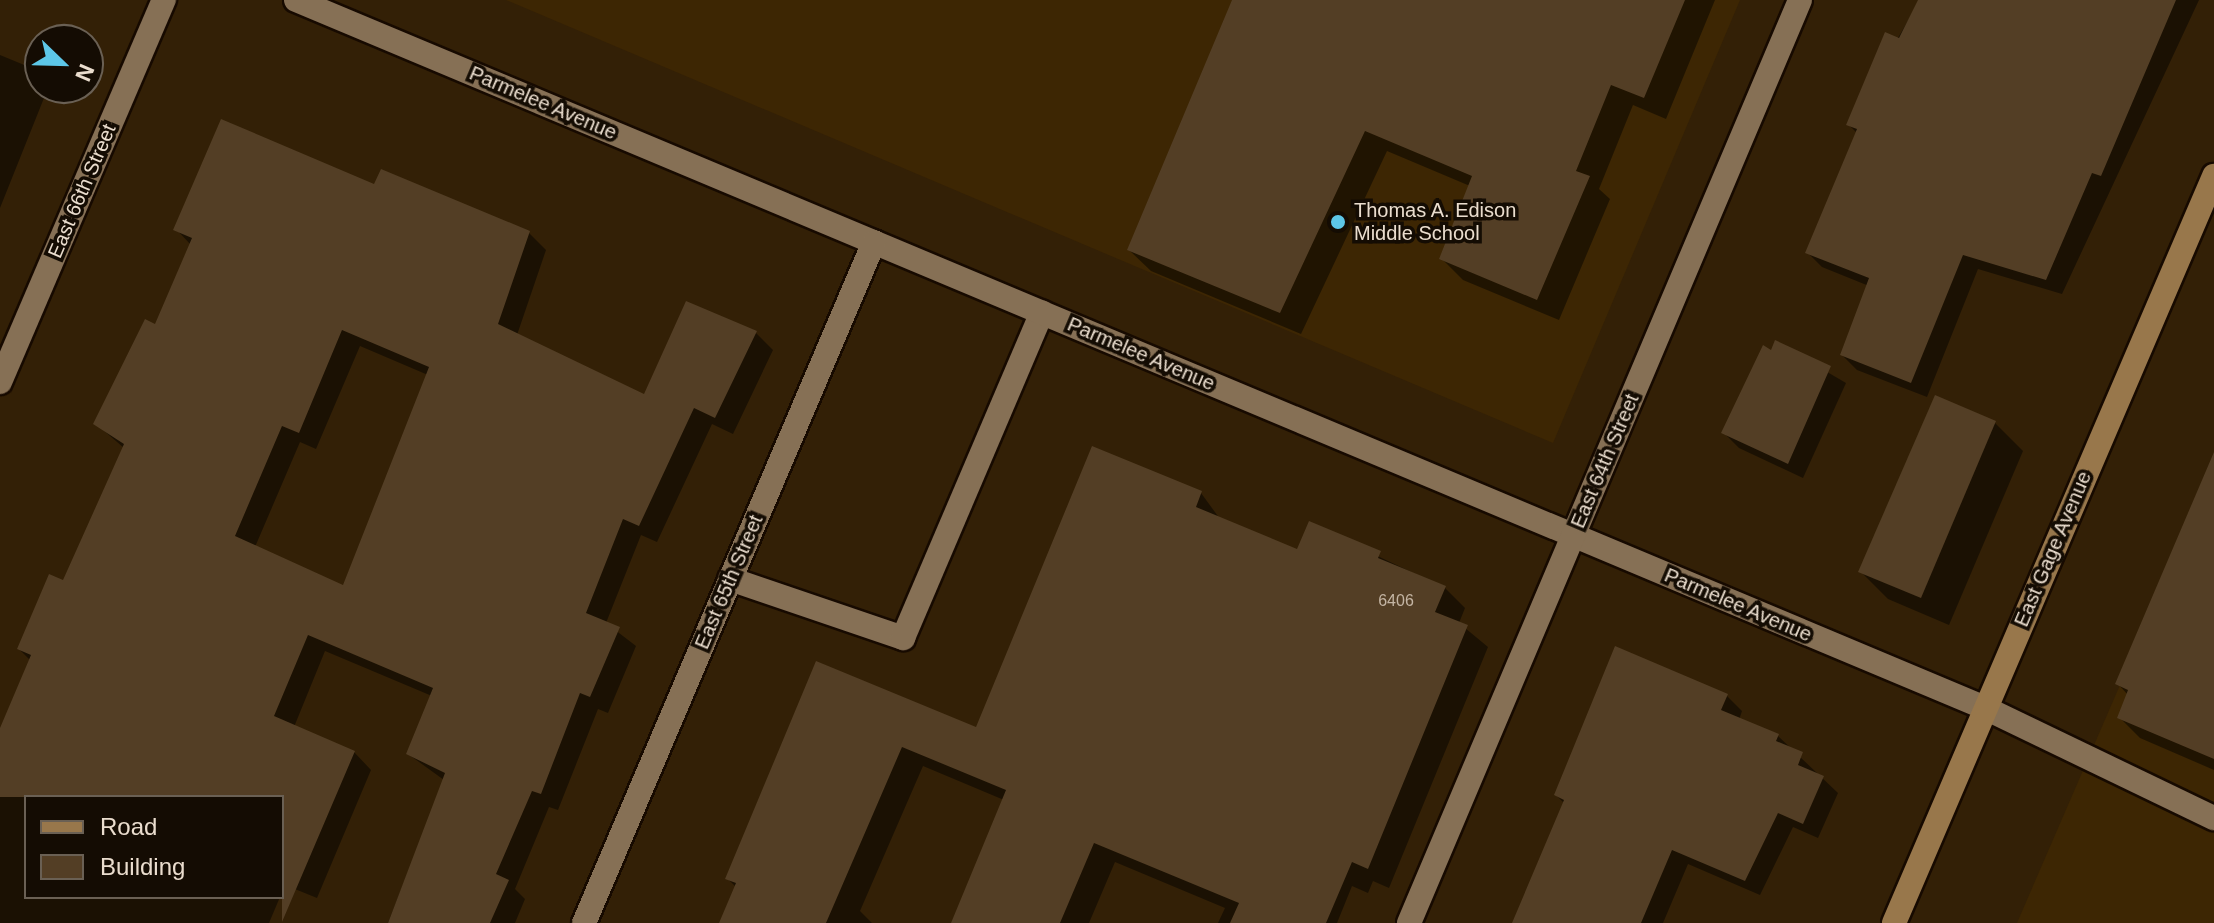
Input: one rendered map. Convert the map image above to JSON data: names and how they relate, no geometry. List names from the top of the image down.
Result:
{
  "streets": {
    "main road": ["East Gage Avenue"],
    "street": [
      "Parmelee Avenue",
      "East 66th Street",
      "East 64th Street",
      "East 65th Street"
    ]
  },
  "crossings": [
    ["Parmelee Avenue", "East 64th Street"],
    ["Parmelee Avenue", "East Gage Avenue"],
    ["Parmelee Avenue", "East 65th Street"]
  ],
  "places": ["Thomas A. Edison Middle School"],
  "house_numbers": ["6406"],
  "legend": ["Road", "Building"],
  "north": "bottom right"
}
